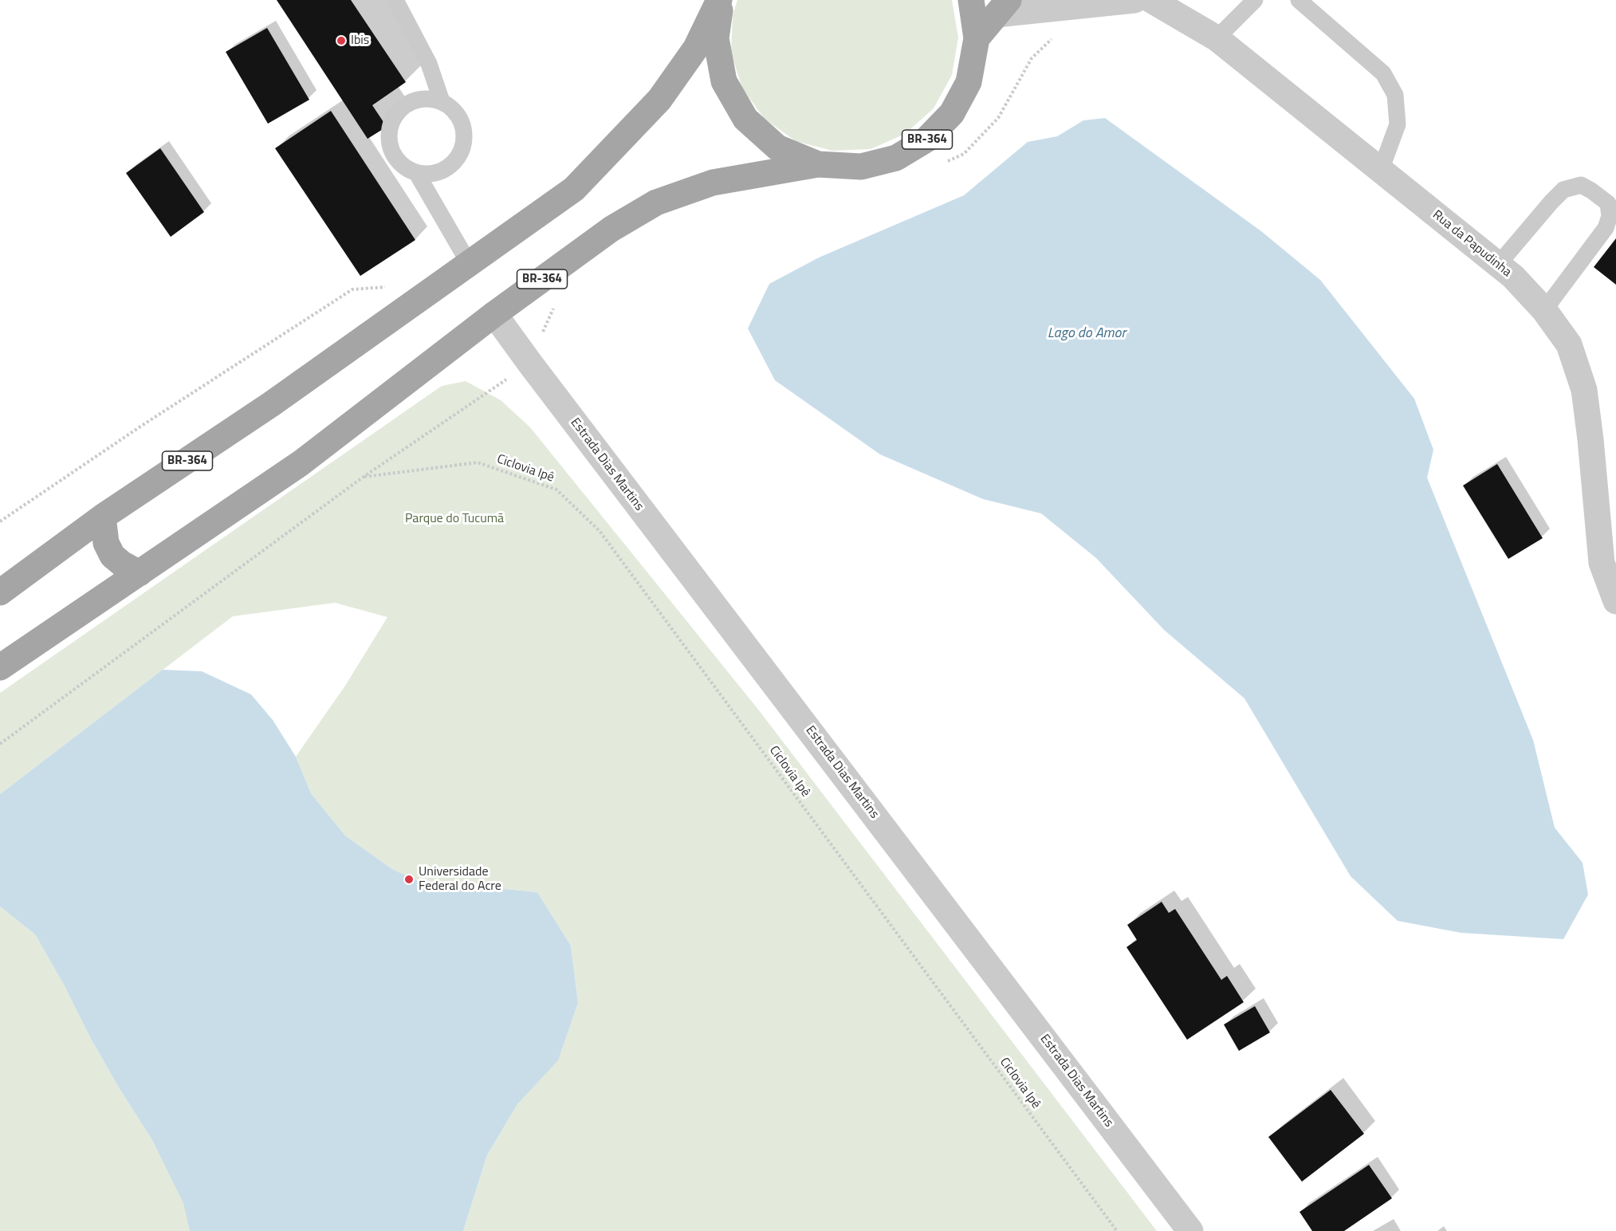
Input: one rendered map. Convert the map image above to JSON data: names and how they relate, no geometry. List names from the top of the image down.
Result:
{
  "streets": {
    "main road": ["BR-364"],
    "street": ["Rua da Papudinha", "Estrada Dias Martins"],
    "path": ["Ciclovia Ipê"]
  },
  "crossings": [
    ["BR-364", "Estrada Dias Martins"]
  ],
  "water": ["Lago do Amor"],
  "parks": ["Parque do Tucumã"],
  "places": ["Ibis", "Universidade Federal do Acre"]
}
